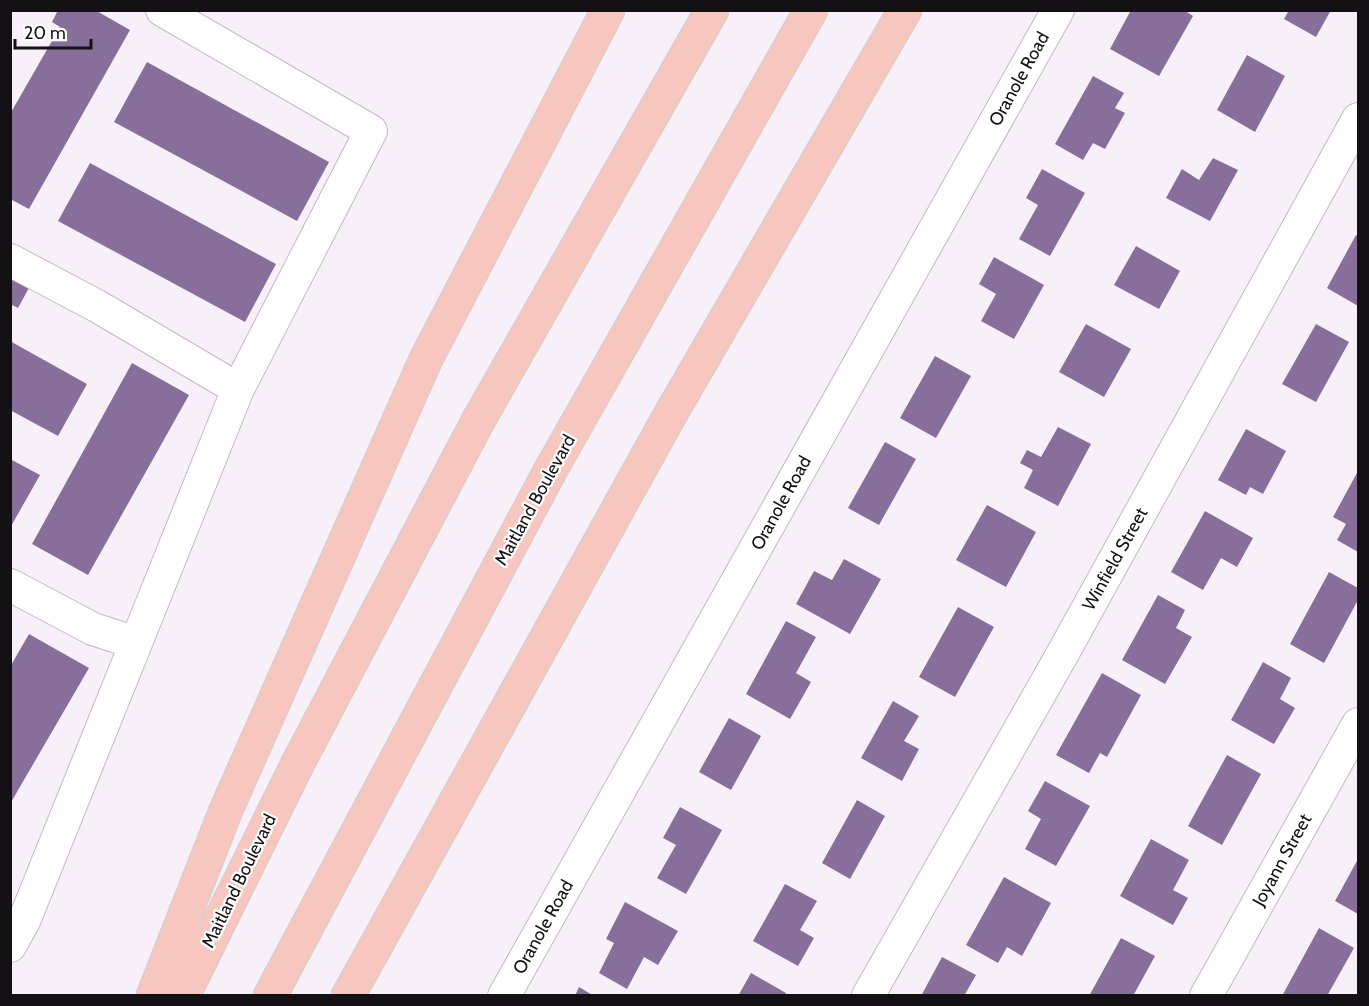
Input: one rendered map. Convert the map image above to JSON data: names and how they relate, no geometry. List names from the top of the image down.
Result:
{
  "streets": {
    "highway": ["Maitland Boulevard"],
    "street": ["Oranole Road", "Winfield Street", "Joyann Street"]
  },
  "scale_bar": "20 m"
}
